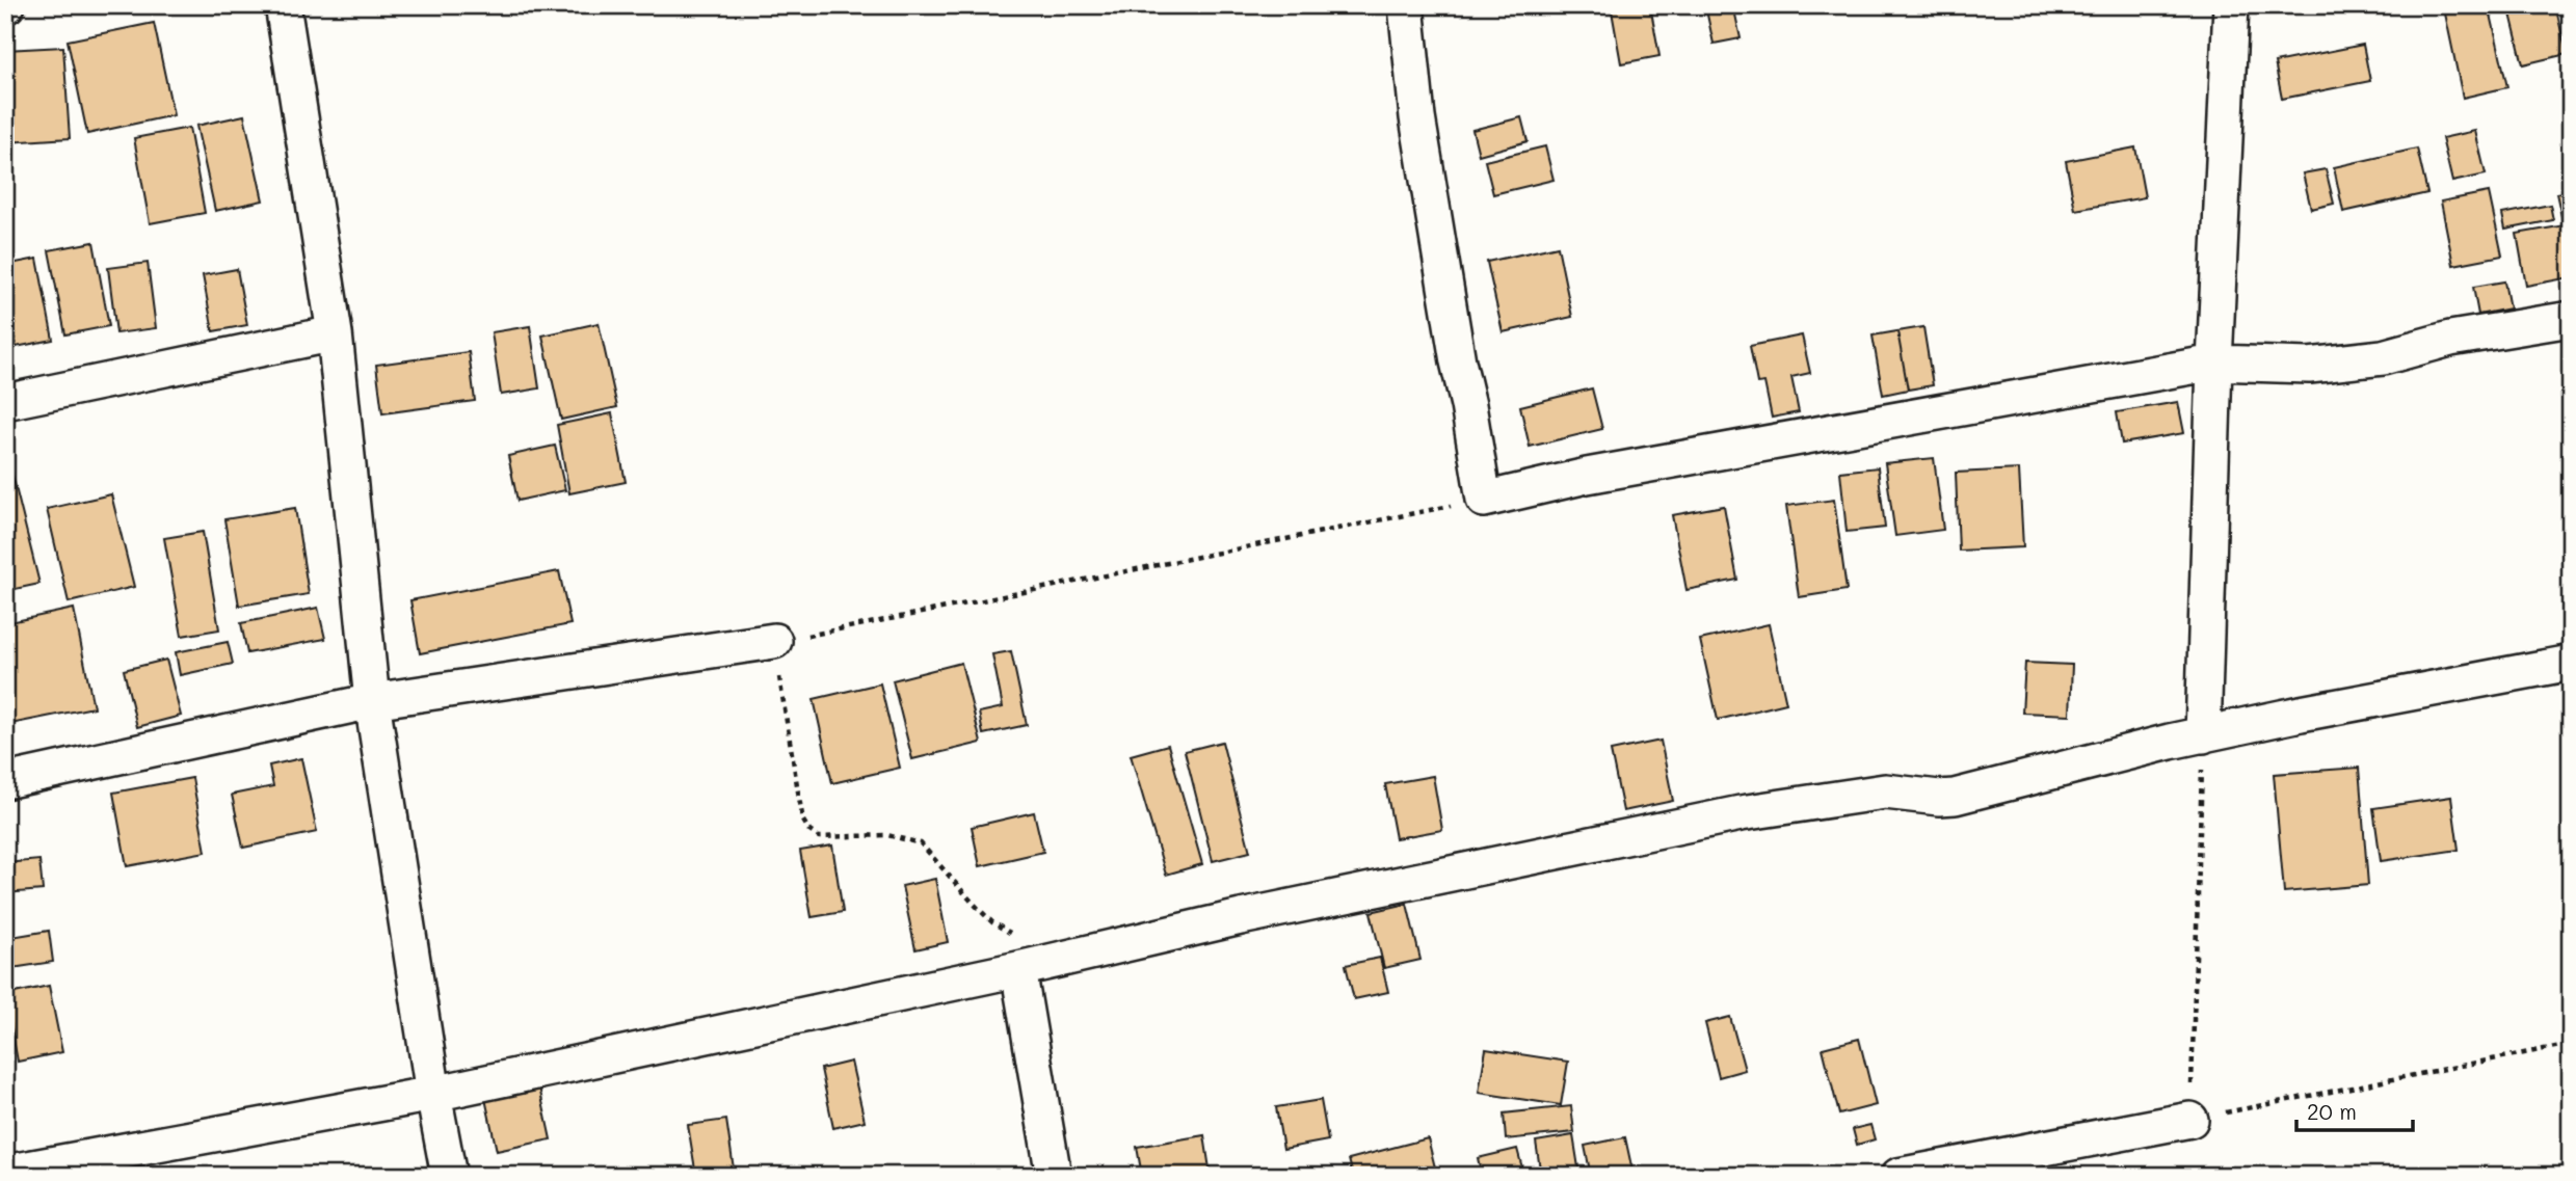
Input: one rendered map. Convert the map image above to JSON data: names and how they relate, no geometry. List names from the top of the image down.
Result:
{
  "scale_bar": "20 m"
}
